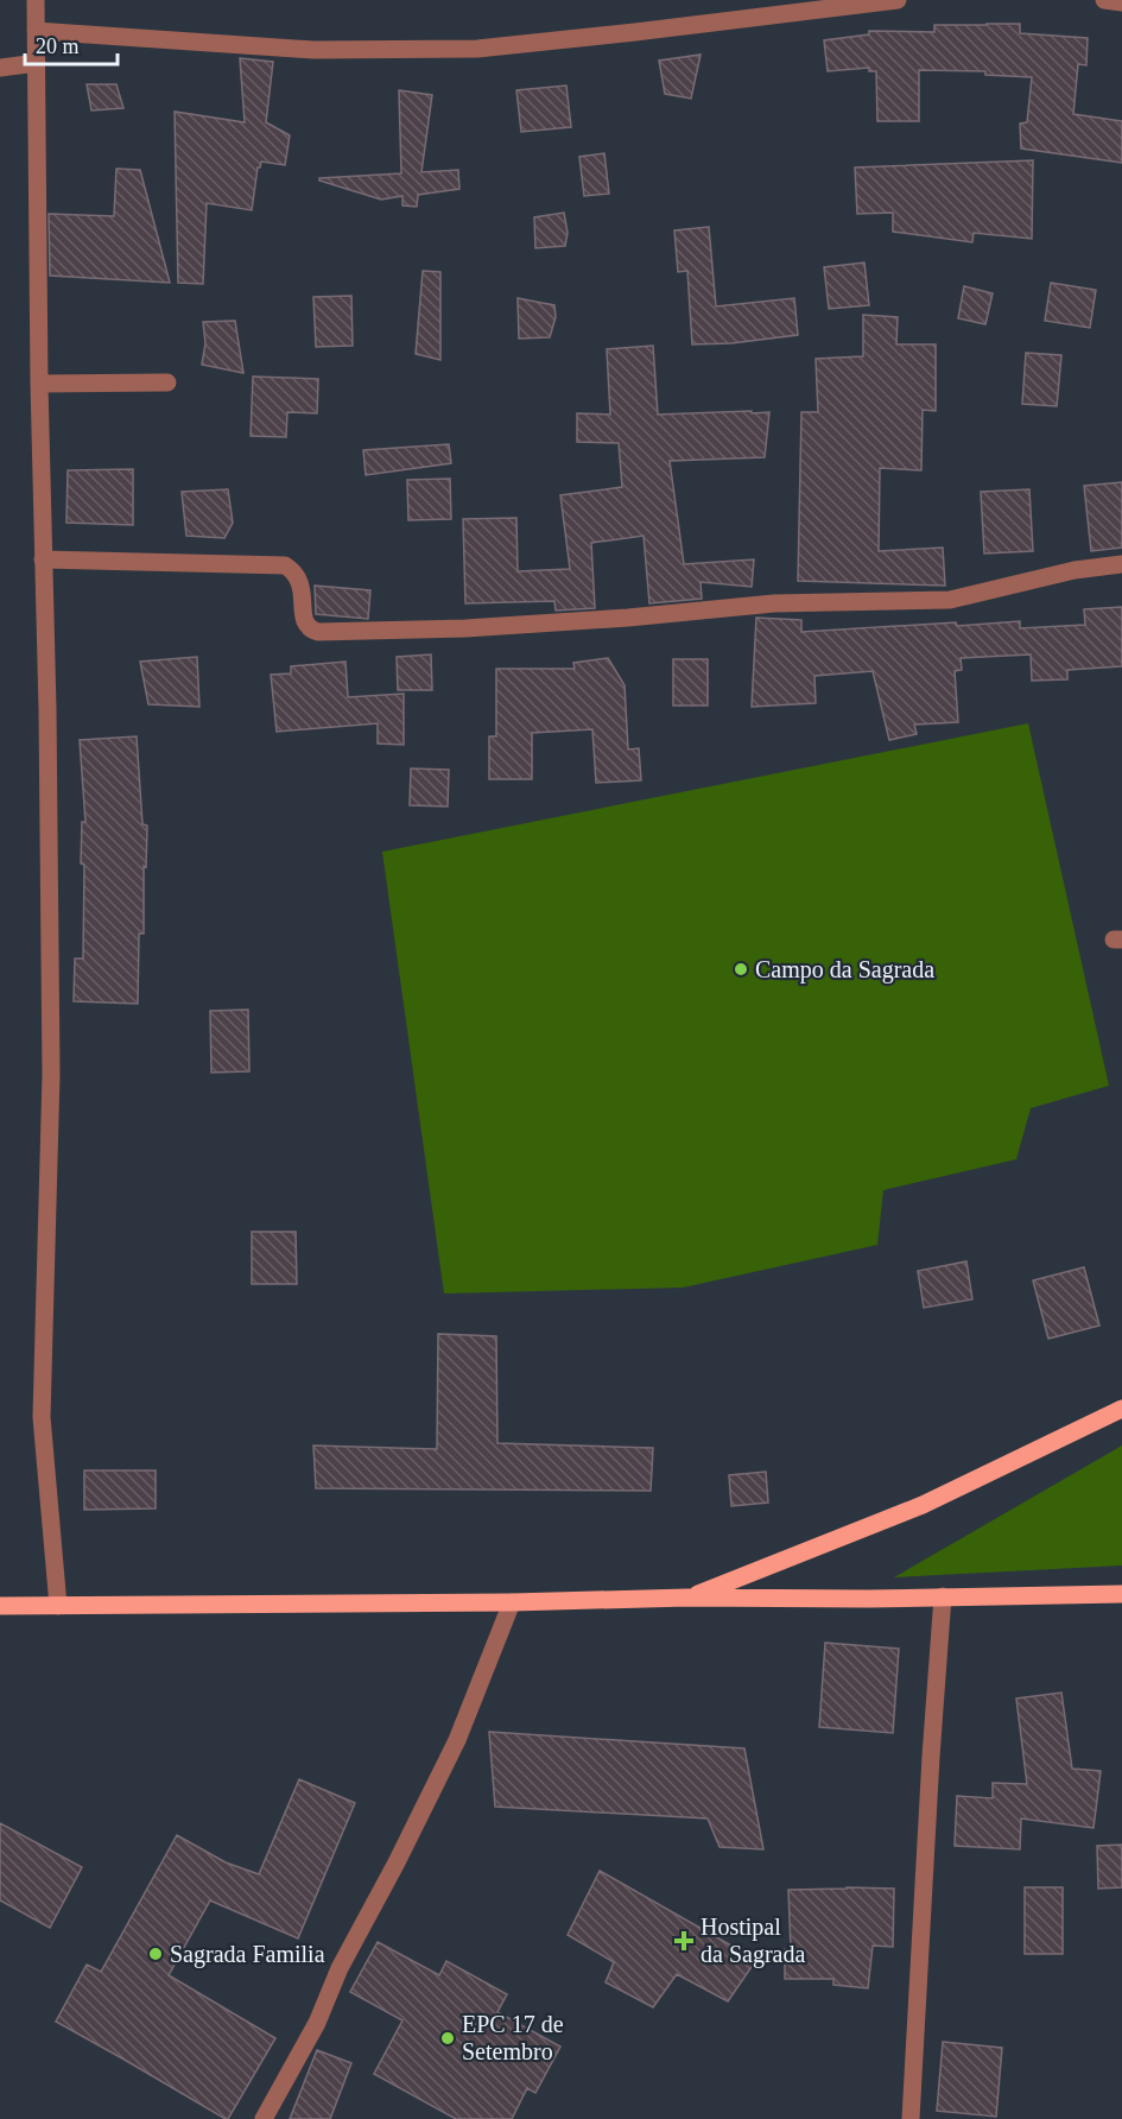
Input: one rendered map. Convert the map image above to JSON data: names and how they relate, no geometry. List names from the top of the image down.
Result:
{
  "places": {
    "other": ["Campo da Sagrada", "Sagrada Familia", "EPC 17 de Setembro"],
    "health": ["Hostipal da Sagrada"]
  },
  "scale_bar": "20 m"
}
